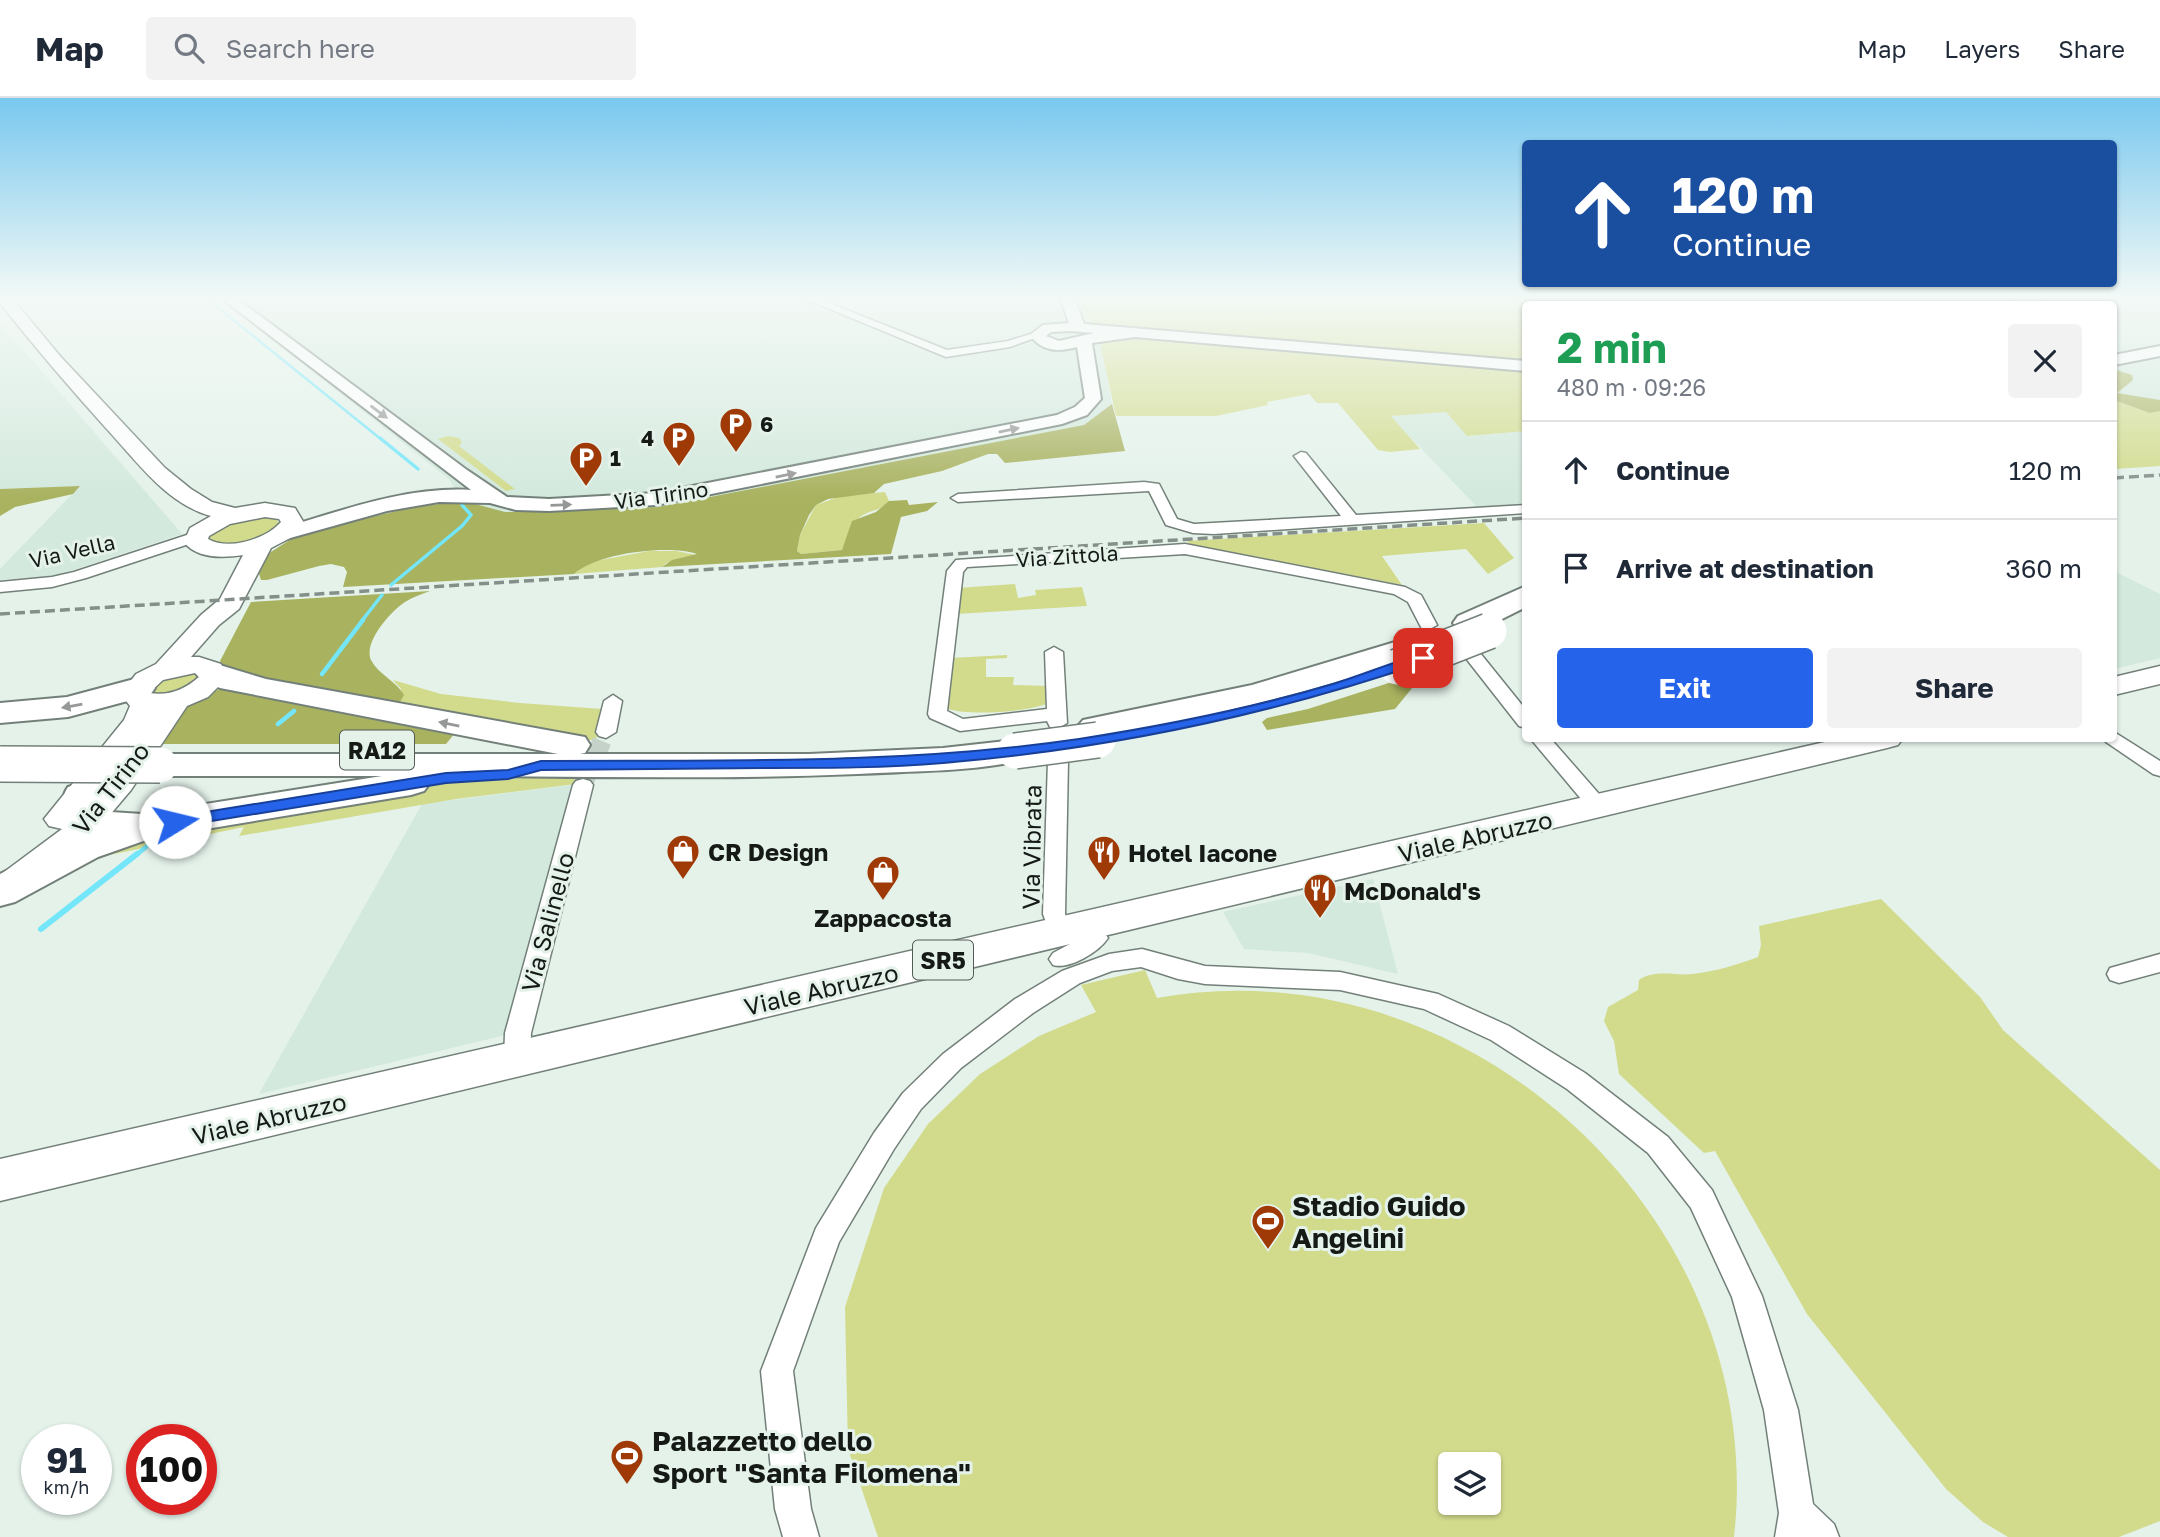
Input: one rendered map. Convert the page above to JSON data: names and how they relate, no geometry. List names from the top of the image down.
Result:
{
  "streets": {
    "highway": ["RA12"],
    "main road": ["Via Tirino", "Viale Abruzzo", "SR5"],
    "street": [
      "Via Vella",
      "Via Zittola",
      "Via Vibrata",
      "Via Salinello"
    ]
  },
  "crossings": [
    ["Via Zittola", "RA12"],
    ["RA12", "Via Salinello"],
    ["Viale Abruzzo", "Via Vibrata"],
    ["Viale Abruzzo", "Via Salinello"]
  ],
  "places": {
    "parking": ["6", "4", "1"],
    "shop": ["CR Design", "Zappacosta"],
    "restaurant": ["Hotel Iacone", "McDonald's"],
    "sports": ["Stadio Guido Angelini", "Palazzetto dello Sport \"Santa Filomena\""]
  },
  "page": {
    "header": "Map",
    "search": "Search here",
    "nav": ["Map", "Layers", "Share"],
    "turn": ["120 m", "Continue"],
    "heading": ["2 min", "480 m · 09:26"],
    "list": [
      {
        "name": "Continue",
        "value": "120 m"
      },
      {
        "name": "Arrive at destination",
        "value": "360 m"
      }
    ],
    "buttons": ["Exit", "Share"],
    "speed": "91 km/h",
    "limit": "100"
  }
}
